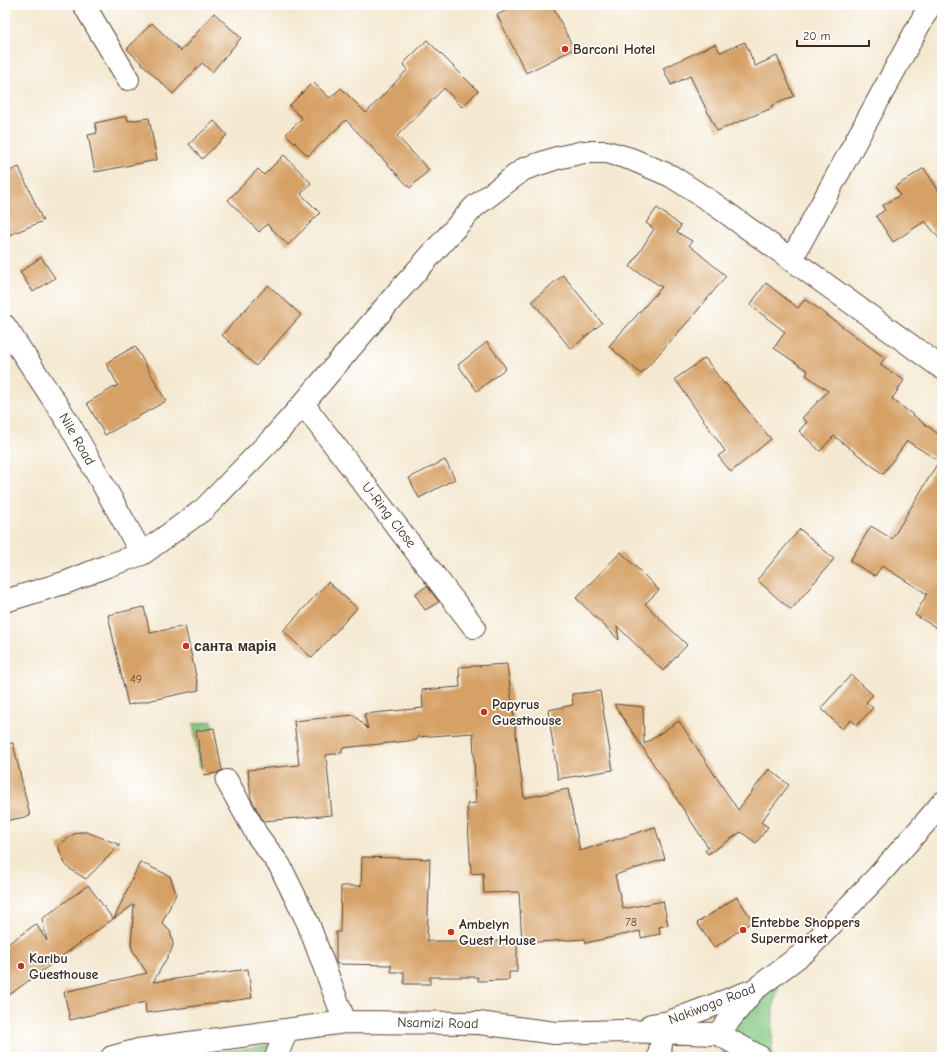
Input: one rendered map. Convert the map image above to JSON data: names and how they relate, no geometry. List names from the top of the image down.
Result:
{
  "streets": {
    "street": [
      "Nile Road",
      "U-Ring Close",
      "Nakiwogo Road",
      "Nsamizi Road"
    ]
  },
  "crossings": [
    ["Nakiwogo Road", "Nsamizi Road"]
  ],
  "places": [
    "Barconi Hotel",
    "санта марія",
    "Papyrus Guesthouse",
    "Entebbe Shoppers Supermarket",
    "Ambelyn Guest House",
    "Karibu Guesthouse"
  ],
  "house_numbers": ["49", "78"],
  "scale_bar": "20 m"
}
